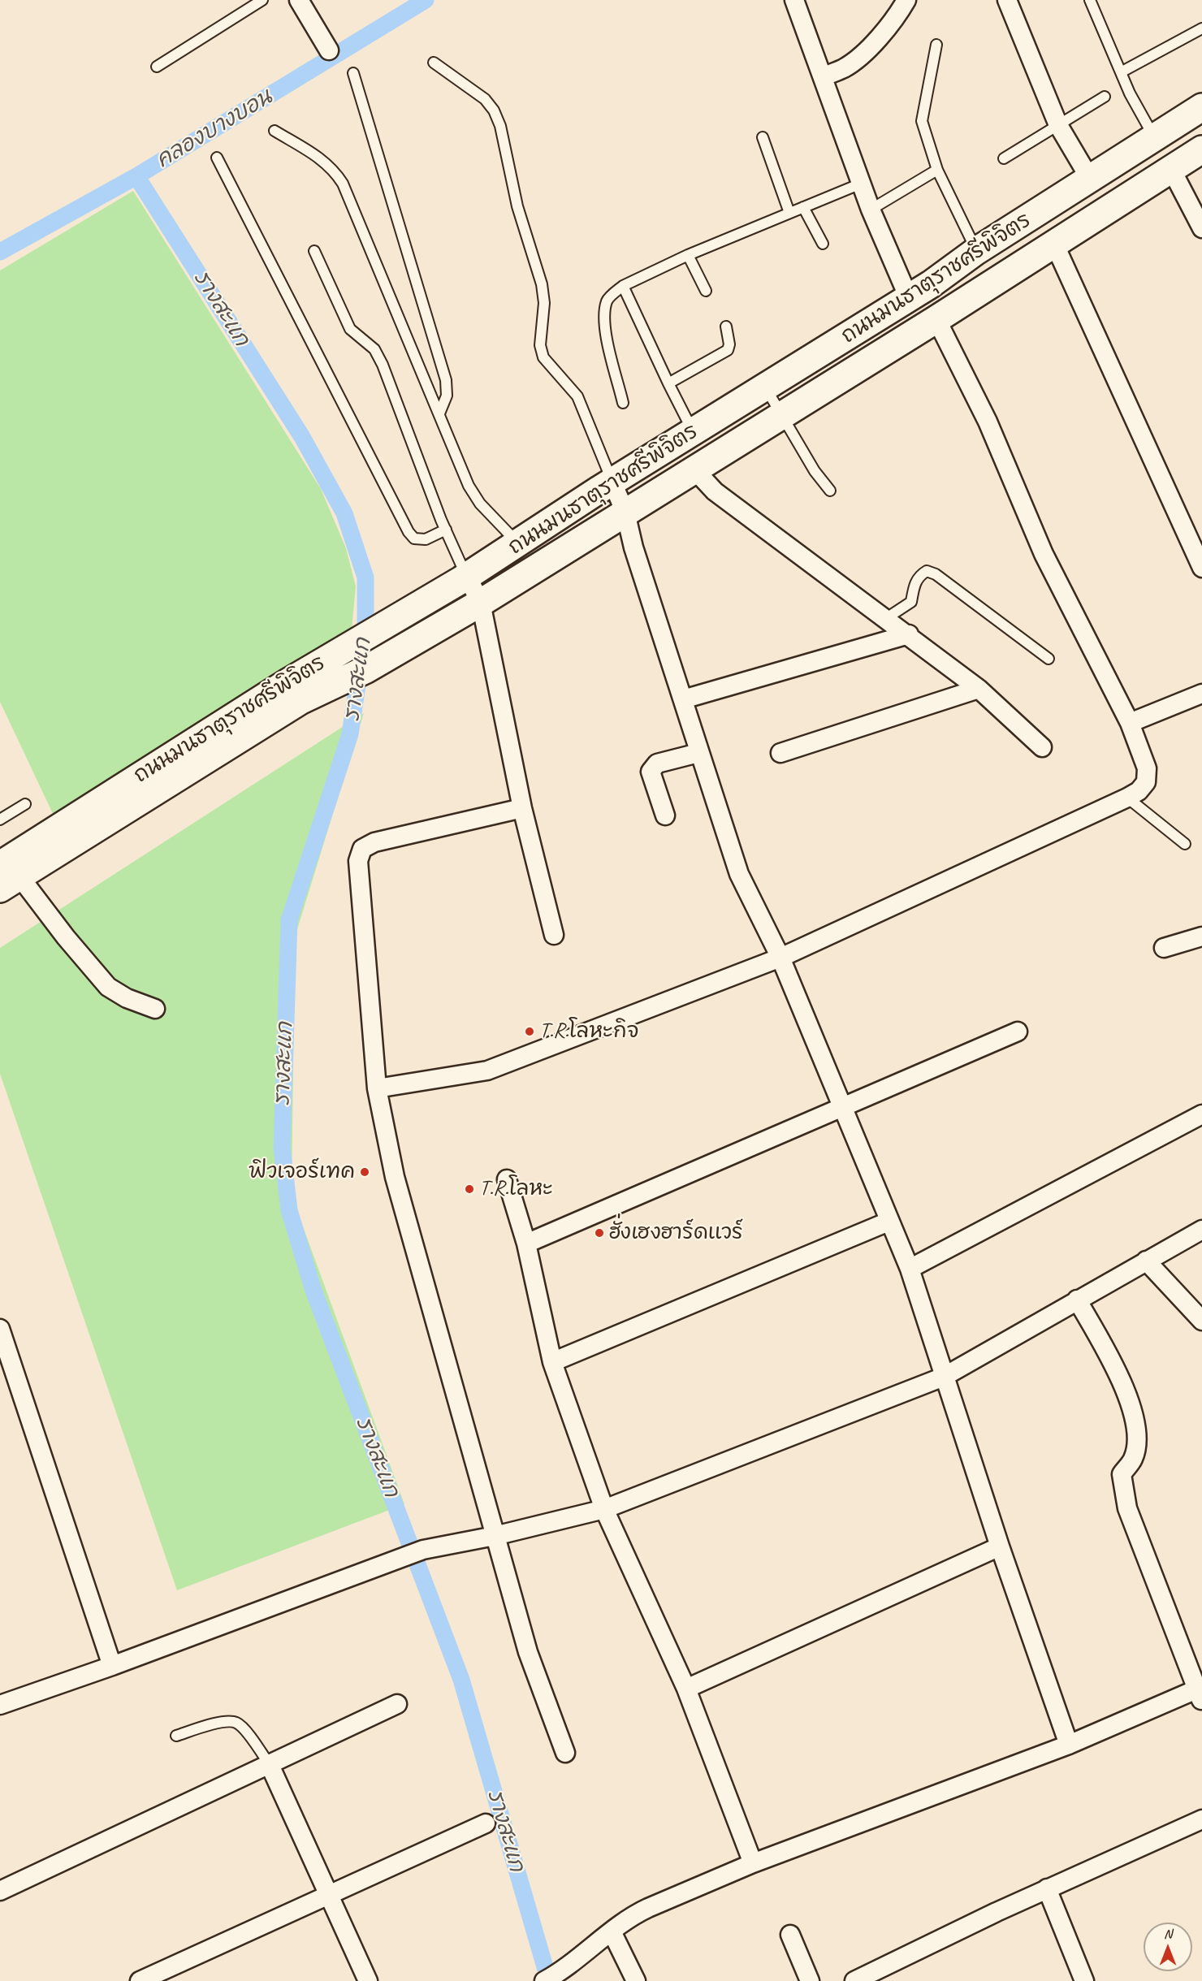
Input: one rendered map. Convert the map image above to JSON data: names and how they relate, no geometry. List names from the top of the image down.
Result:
{
  "streets": {
    "street": ["ถนนมนธาตุราชศรีพิจิตร"]
  },
  "water": ["คลองบางบอน", "รางสะแก"],
  "places": [
    "T.R.โลหะกิจ",
    "ฟิวเจอร์เทค",
    "T.R.โลหะ",
    "ฮั่งเฮงฮาร์ดแวร์"
  ],
  "north": "top"
}
